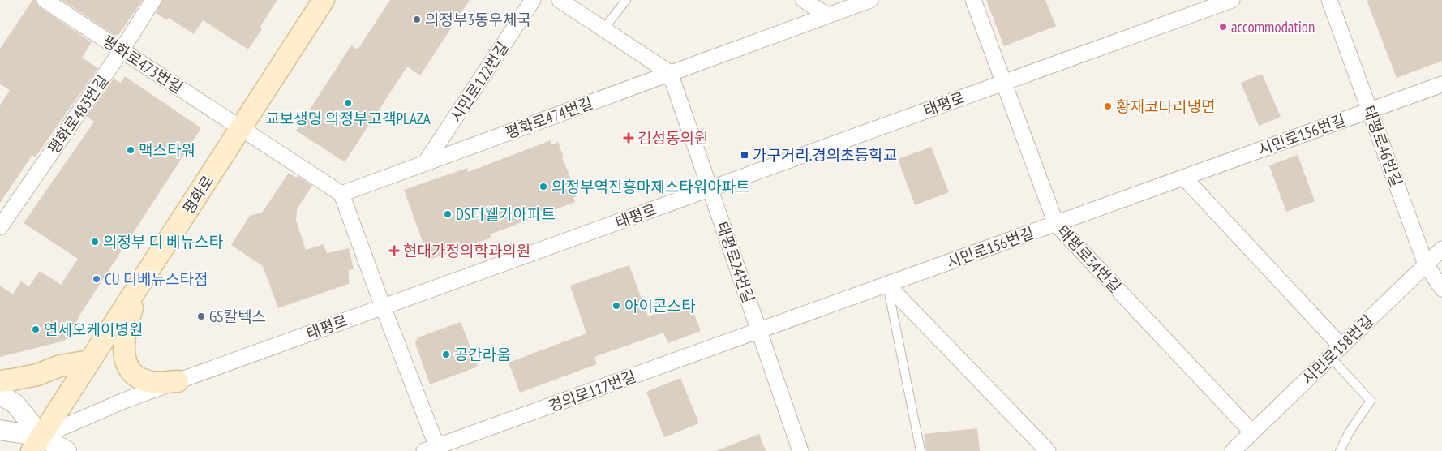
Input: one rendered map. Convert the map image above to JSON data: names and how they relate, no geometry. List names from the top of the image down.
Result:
{
  "streets": {
    "main road": ["평화로"],
    "street": [
      "평화로473번길",
      "시민로122번길",
      "태평로",
      "평화로483번길",
      "평화로474번길",
      "시민로156번길",
      "태평로46번길",
      "태평로34번길",
      "태평로24번길",
      "시민로158번길",
      "경의로117번길"
    ]
  },
  "crossings": [
    ["평화로473번길", "평화로483번길"],
    ["평화로473번길", "평화로"],
    ["시민로122번길", "평화로474번길"],
    ["태평로", "평화로"],
    ["태평로", "태평로34번길"],
    ["태평로", "태평로24번길"],
    ["평화로474번길", "태평로24번길"],
    ["시민로156번길", "태평로46번길"],
    ["시민로156번길", "태평로34번길"],
    ["시민로156번길", "태평로24번길"],
    ["시민로156번길", "경의로117번길"],
    ["태평로46번길", "시민로158번길"],
    ["태평로34번길", "시민로158번길"],
    ["태평로24번길", "경의로117번길"]
  ],
  "places": {
    "other": [
      "의정부3동우체국",
      "accommodation",
      "교보생명 의정부고객PLAZA",
      "황재코다리냉면",
      "맥스타워",
      "의정부역진흥마제스타워아파트",
      "DS더웰가아파트",
      "의정부 디 베뉴스타",
      "CU 디베뉴스타점",
      "아이콘스타",
      "GS칼텍스",
      "연세오케이병원",
      "공간라움"
    ],
    "health": ["김성동의원", "현대가정의학과의원"],
    "transit": ["가구거리.경의초등학교"]
  }
}
